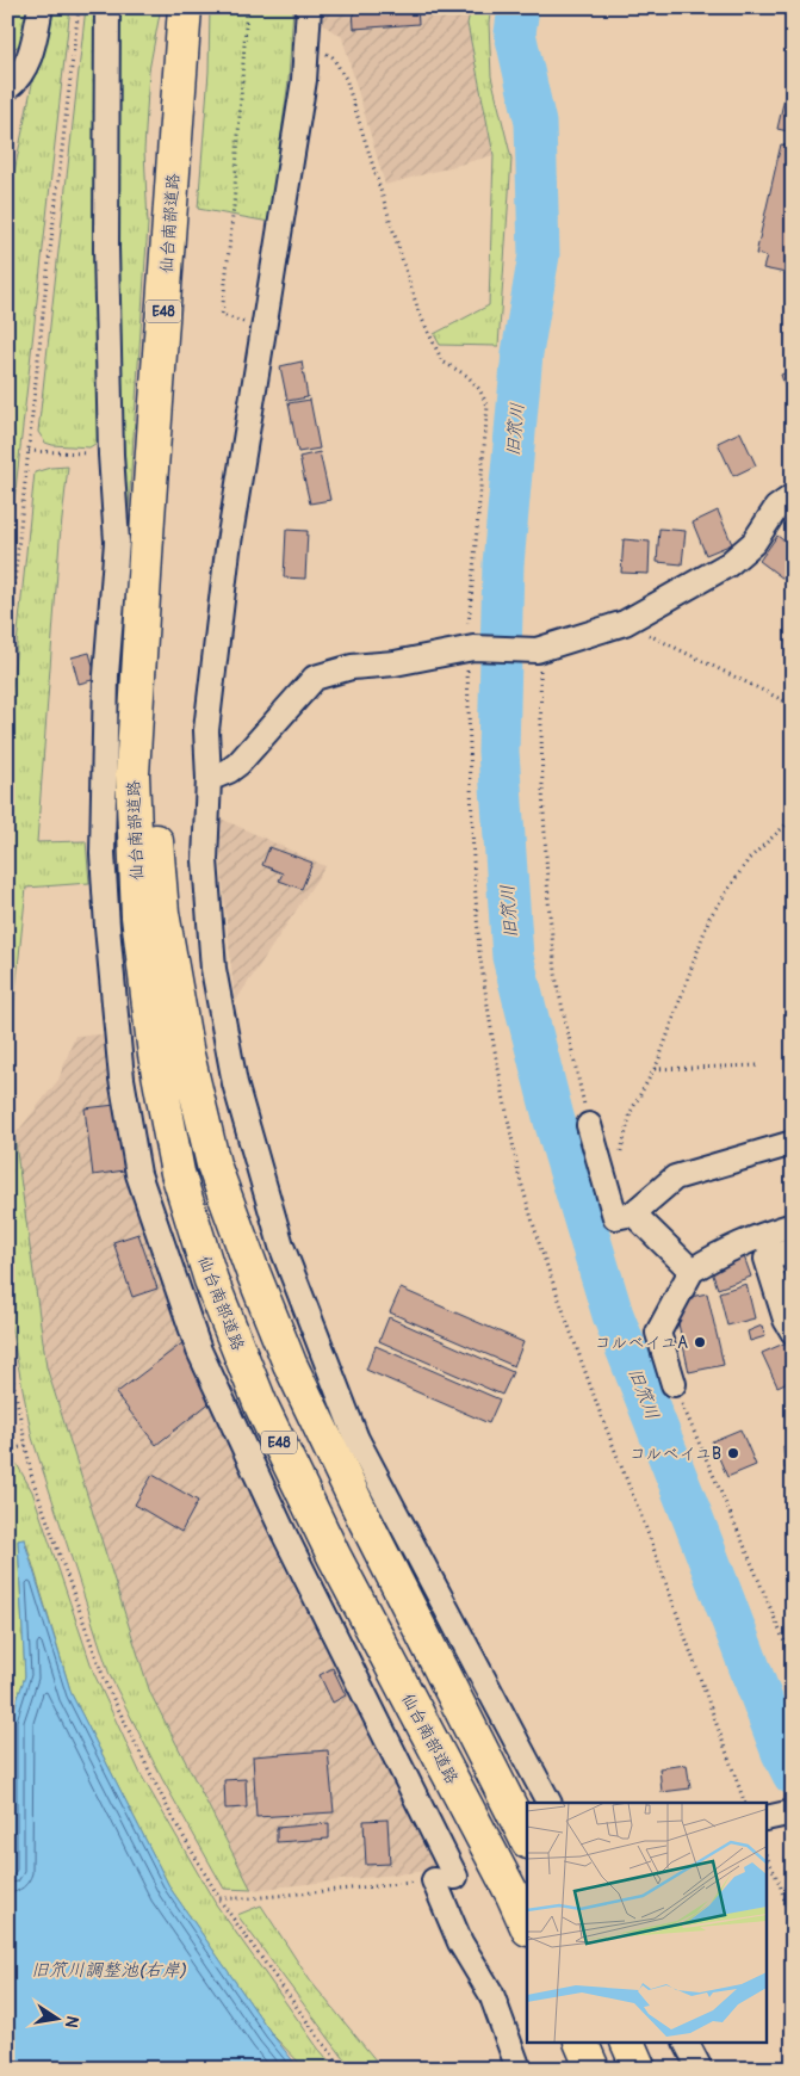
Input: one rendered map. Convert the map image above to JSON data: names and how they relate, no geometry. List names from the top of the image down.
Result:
{
  "streets": {
    "highway": ["仙台南部道路", "E48"]
  },
  "water": ["旧笊川", "旧笊川調整池(右岸)"],
  "places": ["コルベイユA", "コルベイユB"],
  "north": "right"
}
